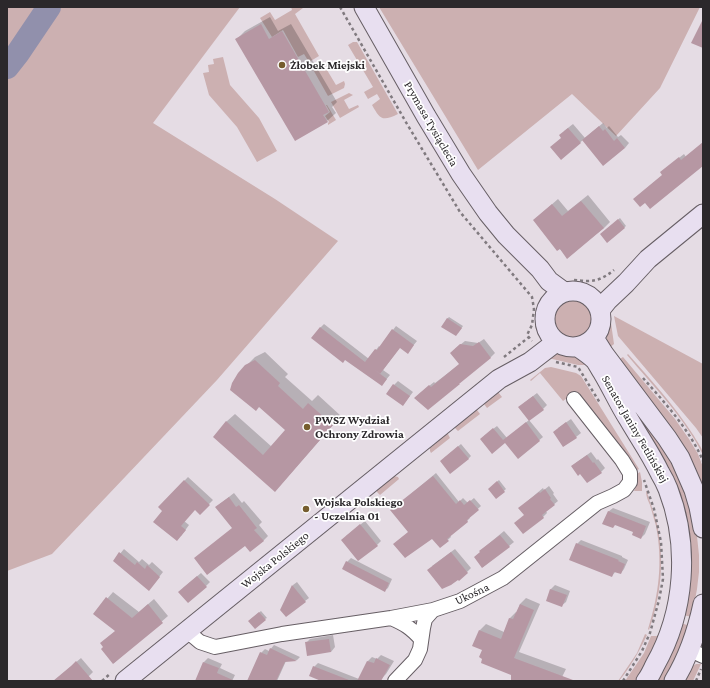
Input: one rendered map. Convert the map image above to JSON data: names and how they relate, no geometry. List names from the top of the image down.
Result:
{
  "streets": {
    "main road": ["Prymasa Tysiąclecia", "Senator Janiny Fetlińskiej", "Wojska Polskiego"],
    "street": ["Ukośna"]
  },
  "crossings": [
    ["Prymasa Tysiąclecia", "Senator Janiny Fetlińskiej"],
    ["Prymasa Tysiąclecia", "Wojska Polskiego"],
    ["Senator Janiny Fetlińskiej", "Wojska Polskiego"],
    ["Wojska Polskiego", "Ukośna"]
  ],
  "places": ["Żłobek Miejski", "PWSZ Wydział Ochrony Zdrowia", "Wojska Polskiego - Uczelnia 01"]
}
